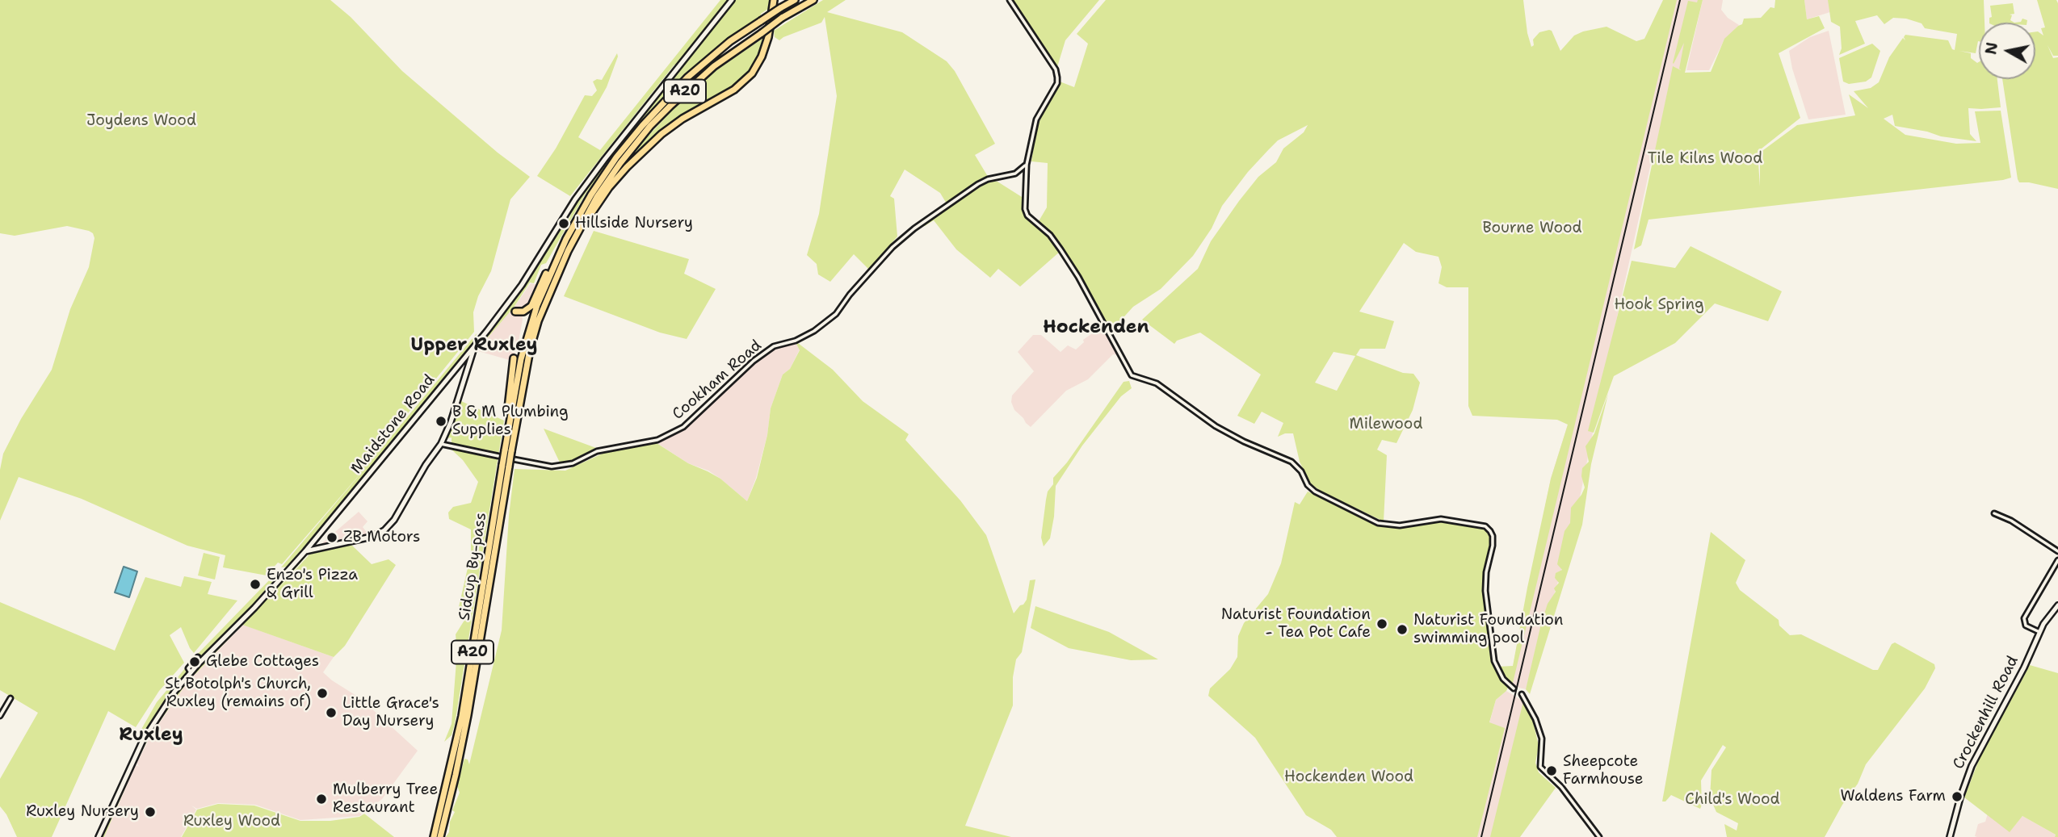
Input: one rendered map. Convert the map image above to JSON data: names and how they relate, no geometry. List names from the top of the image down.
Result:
{
  "streets": {
    "highway": ["A20", "Sidcup By-pass"],
    "main road": ["Maidstone Road", "Crockenhill Road"],
    "street": ["Cookham Road"]
  },
  "crossings": [
    ["A20", "Sidcup By-pass"]
  ],
  "districts": ["Hockenden", "Upper Ruxley", "Ruxley"],
  "parks": [
    "Joydens Wood",
    "Tile Kilns Wood",
    "Bourne Wood",
    "Hook Spring",
    "Milewood",
    "Hockenden Wood",
    "Child's Wood",
    "Ruxley Wood"
  ],
  "places": [
    "Hillside Nursery",
    "B & M Plumbing Supplies",
    "ZB Motors",
    "Enzo's Pizza & Grill",
    "Naturist Foundation - Tea Pot Cafe",
    "Naturist Foundation swimming pool",
    "Glebe Cottages",
    "St Botolph's Church, Ruxley (remains of)",
    "Little Grace's Day Nursery",
    "Sheepcote Farmhouse",
    "Waldens Farm",
    "Mulberry Tree Restaurant",
    "Ruxley Nursery"
  ],
  "north": "left"
}
